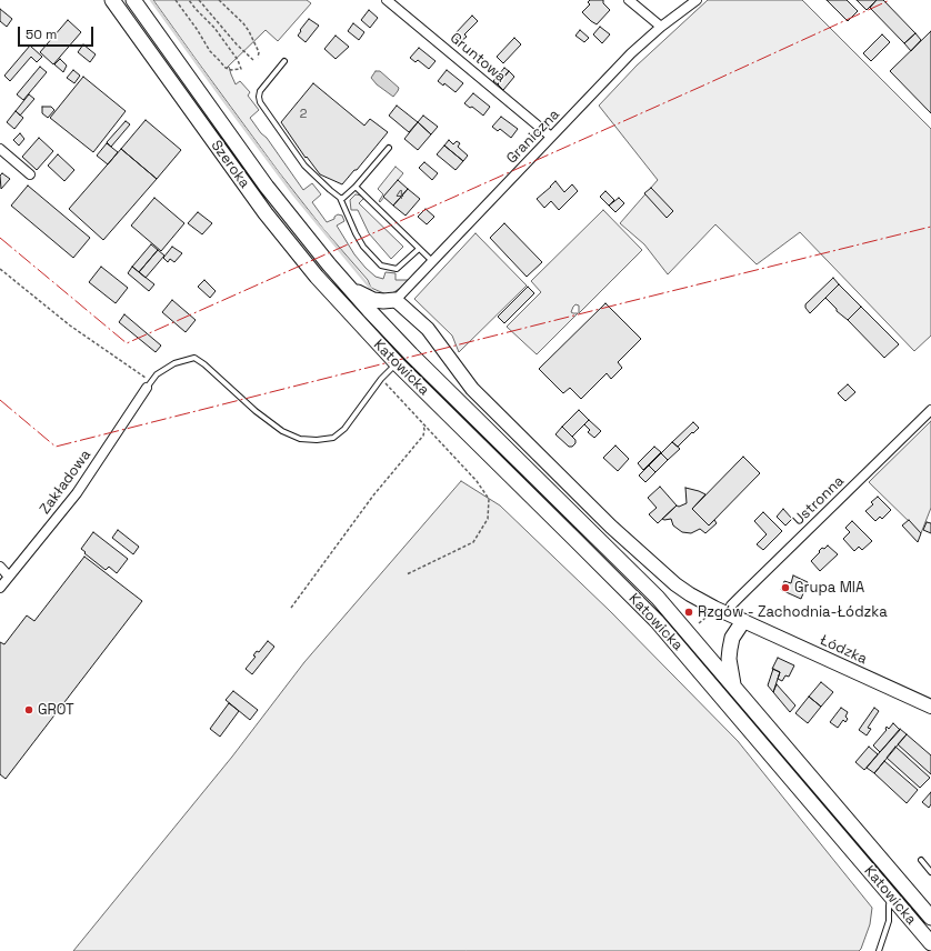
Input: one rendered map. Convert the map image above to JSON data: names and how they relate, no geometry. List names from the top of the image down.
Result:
{
  "streets": {
    "main road": ["Szeroka", "Katowicka"],
    "street": [
      "Gruntowa",
      "Graniczna",
      "Zakładowa",
      "Ustronna",
      "Łódzka"
    ]
  },
  "crossings": [
    ["Gruntowa", "Graniczna"],
    ["Graniczna", "Łódzka"],
    ["Szeroka", "Katowicka"],
    ["Ustronna", "Łódzka"]
  ],
  "places": ["Grupa MIA", "Rzgów - Zachodnia-Łódzka", "GROT"],
  "house_numbers": ["2", "4"],
  "scale_bar": "50 m"
}
